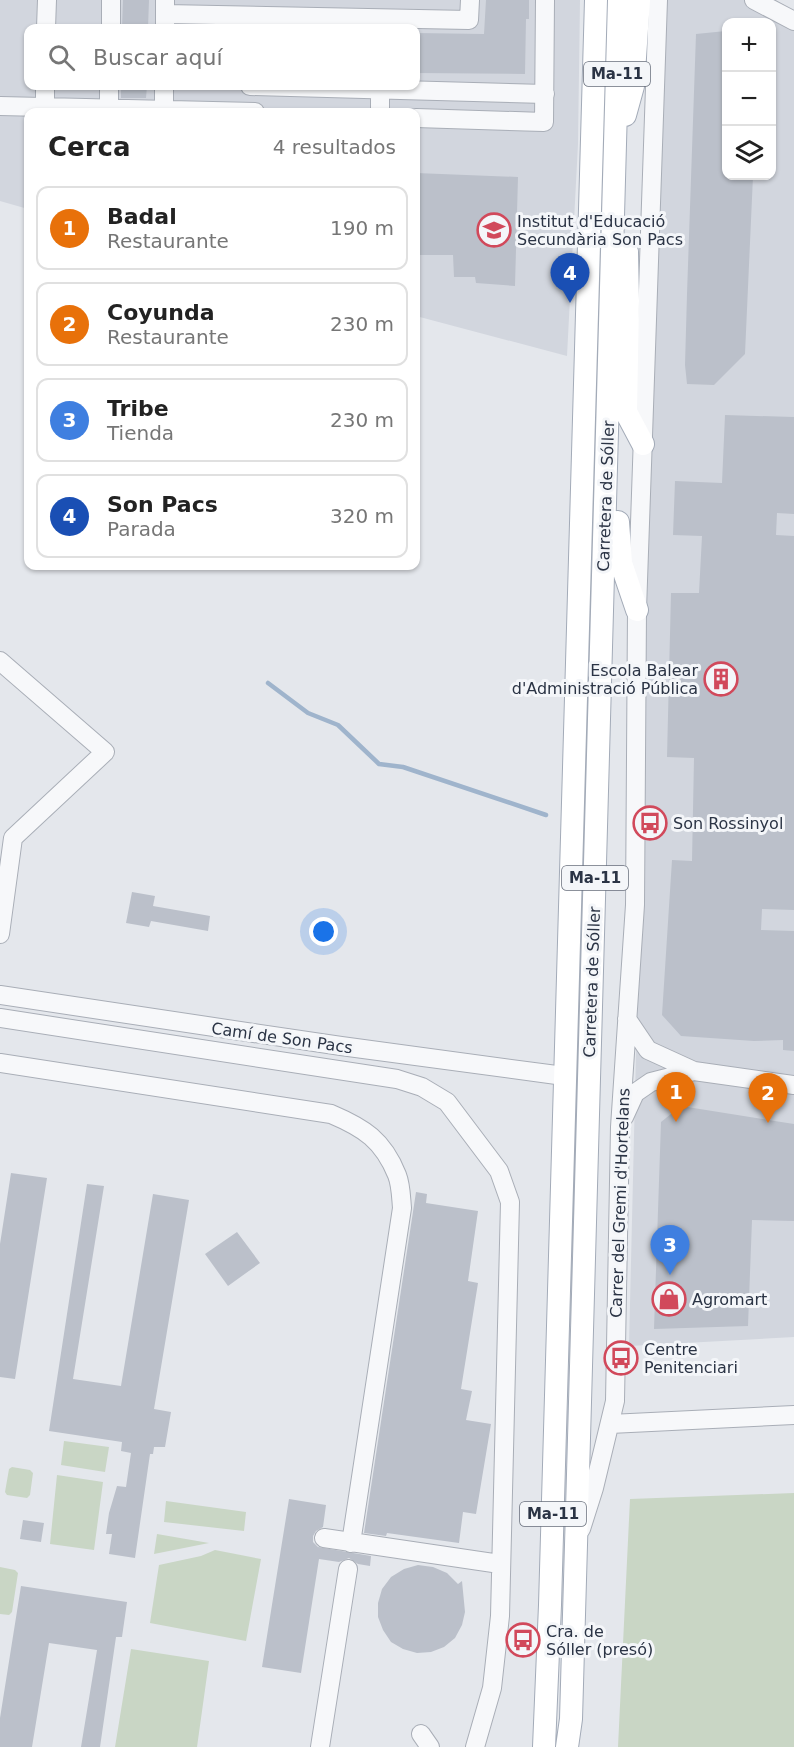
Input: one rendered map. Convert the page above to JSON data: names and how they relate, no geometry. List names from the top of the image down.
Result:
{
  "streets": {
    "main road": ["Ma-11", "Carretera de Sóller"],
    "street": ["Camí de Son Pacs", "Carrer del Gremi d'Hortelans"]
  },
  "crossings": [
    ["Carretera de Sóller", "Camí de Son Pacs"],
    ["Carretera de Sóller", "Carrer del Gremi d'Hortelans"]
  ],
  "places": {
    "school or university": ["Institut d'Educació Secundària Son Pacs"],
    "building": ["Escola Balear d'Administració Pública"],
    "bus stop": ["Son Rossinyol", "Centre Penitenciari", "Cra. de Sóller (presó)"],
    "shop": ["Agromart"]
  },
  "page": {
    "map_buttons": ["+", "−"],
    "search": "Buscar aquí",
    "heading": ["Cerca", "4 resultados"],
    "list": [
      {
        "mark": "1",
        "name": "Badal",
        "note": "Restaurante",
        "value": "190 m"
      },
      {
        "mark": "2",
        "name": "Coyunda",
        "note": "Restaurante",
        "value": "230 m"
      },
      {
        "mark": "3",
        "name": "Tribe",
        "note": "Tienda",
        "value": "230 m"
      },
      {
        "mark": "4",
        "name": "Son Pacs",
        "note": "Parada",
        "value": "320 m"
      }
    ],
    "pins": [
      "4",
      "1",
      "2",
      "3"
    ]
  }
}
